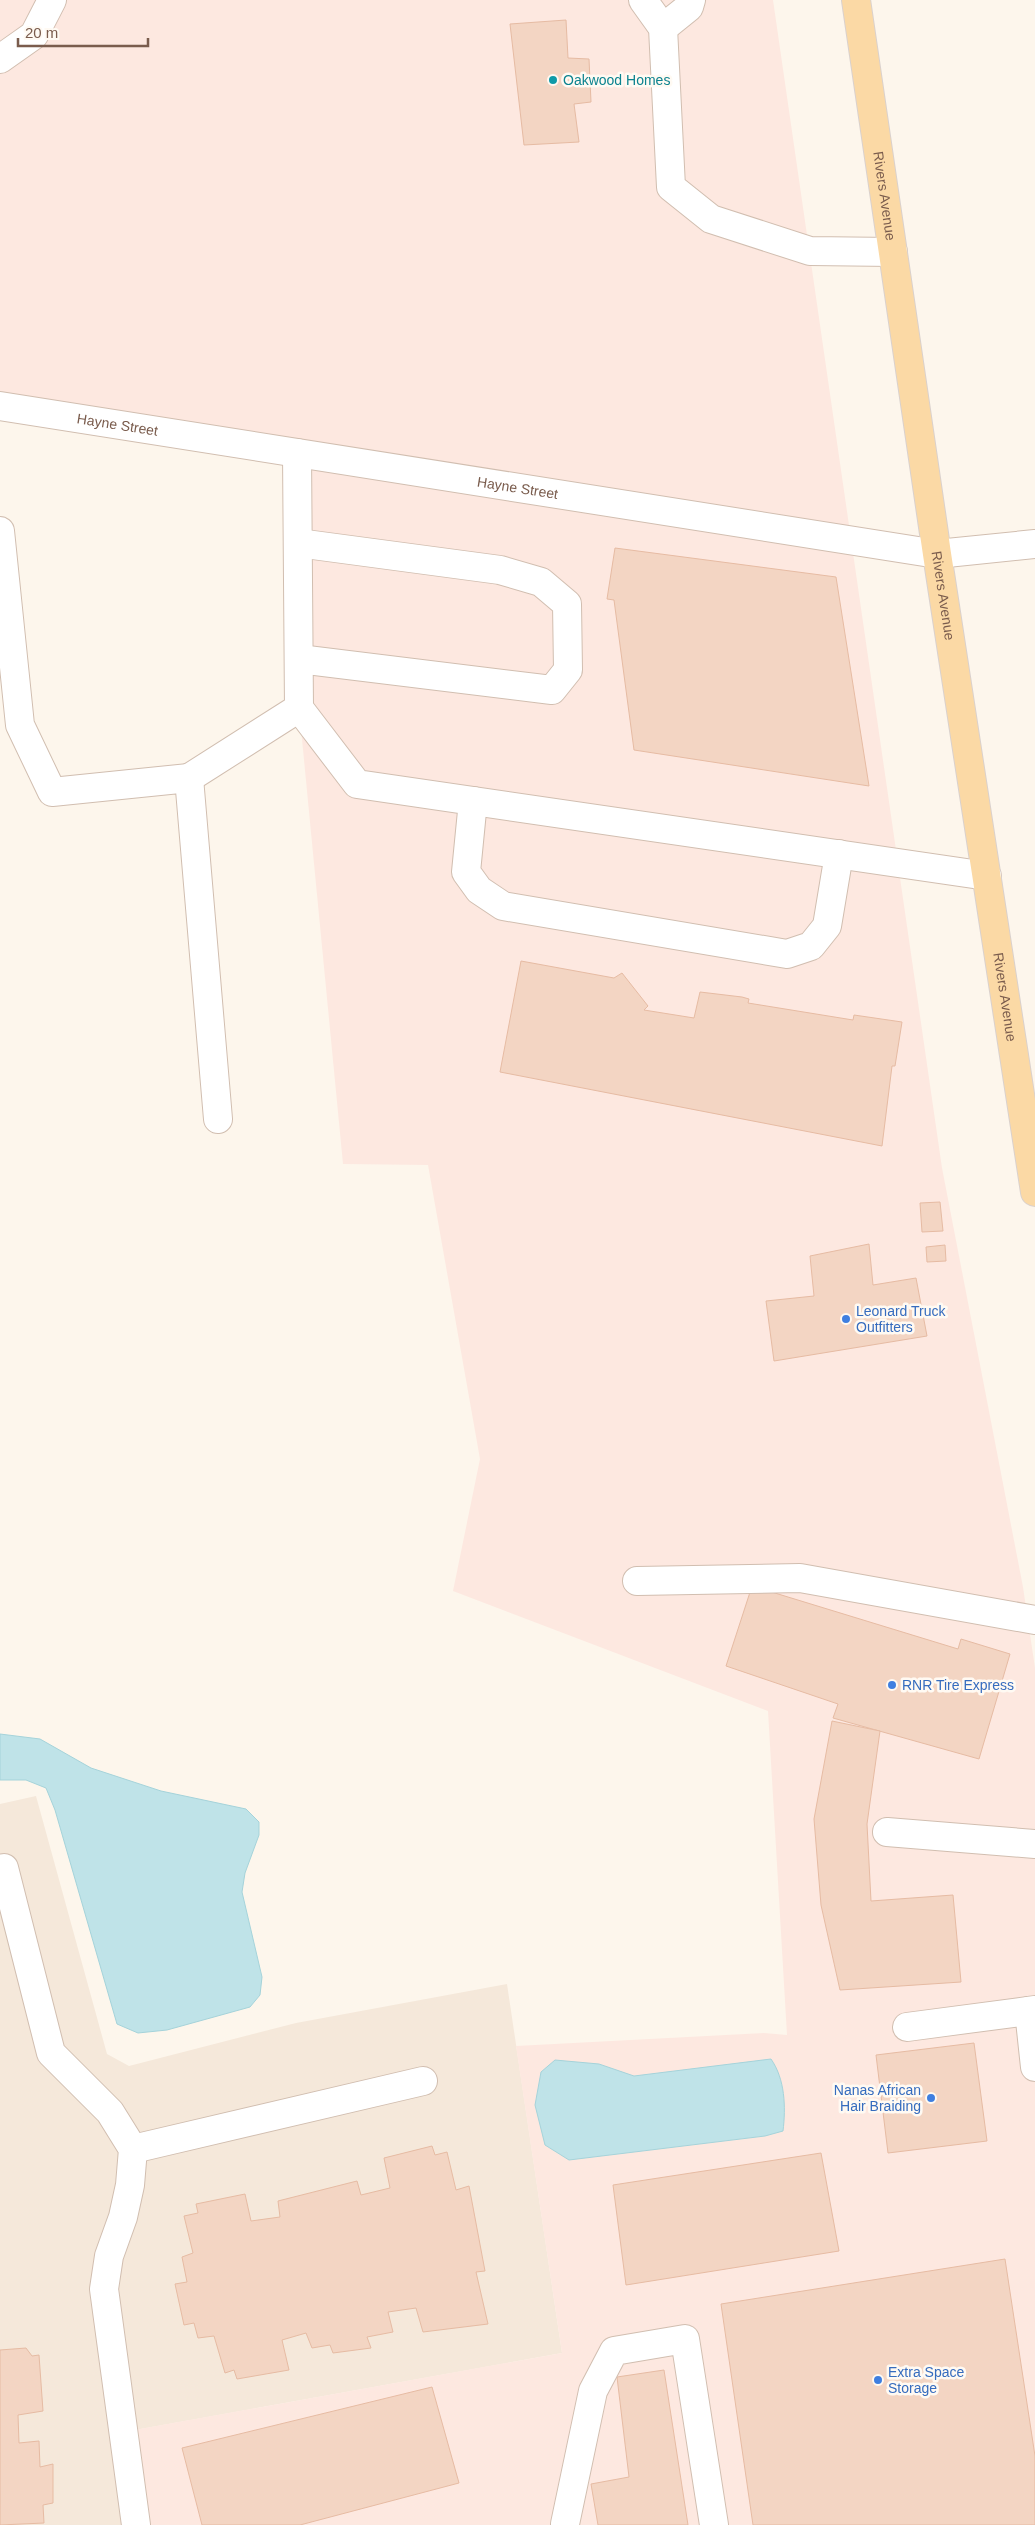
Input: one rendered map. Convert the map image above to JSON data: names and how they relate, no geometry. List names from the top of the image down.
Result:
{
  "streets": {
    "main road": ["Rivers Avenue"],
    "street": ["Hayne Street"]
  },
  "crossings": [
    ["Rivers Avenue", "Hayne Street"]
  ],
  "places": [
    "Oakwood Homes",
    "Leonard Truck Outfitters",
    "RNR Tire Express",
    "Nanas African Hair Braiding",
    "Extra Space Storage"
  ],
  "scale_bar": "20 m"
}
